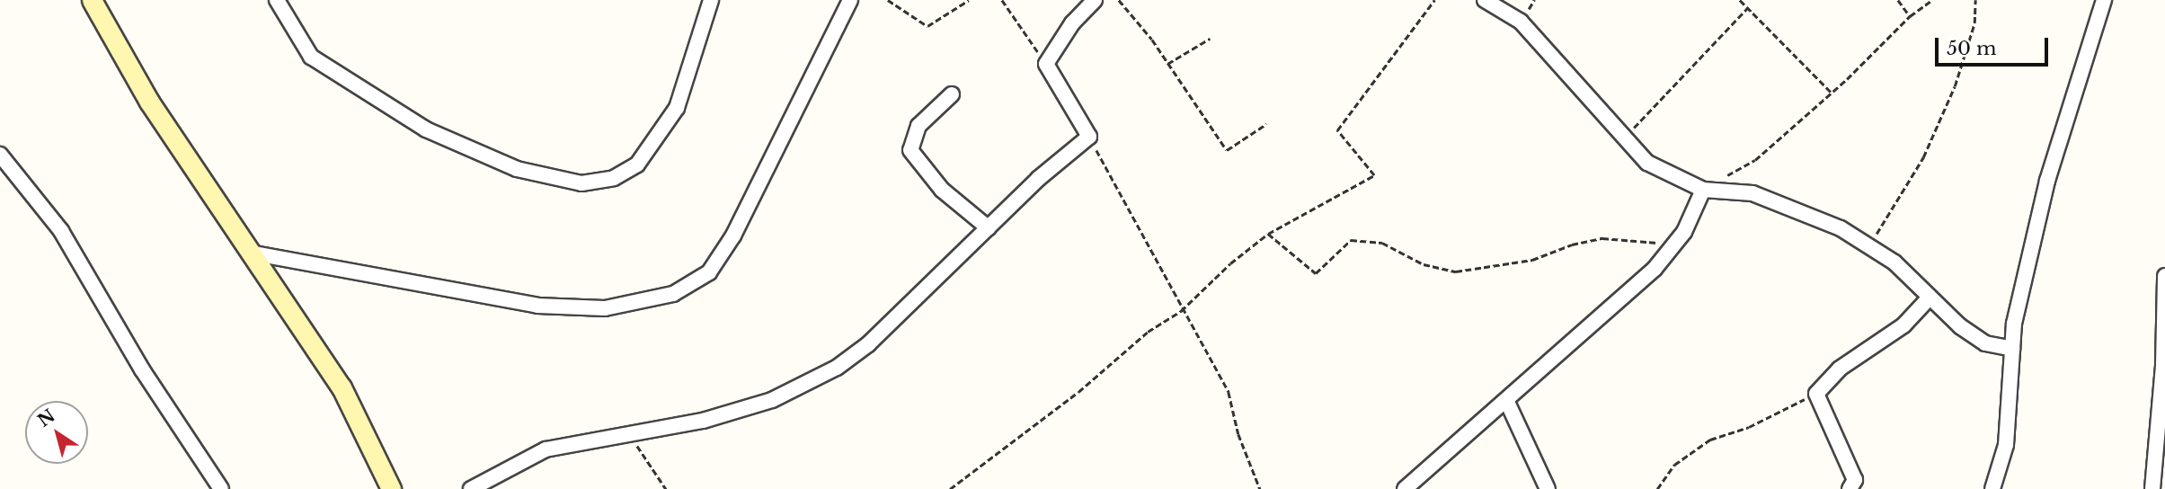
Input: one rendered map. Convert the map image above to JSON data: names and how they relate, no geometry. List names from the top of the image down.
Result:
{
  "scale_bar": "50 m",
  "north": "top left"
}
